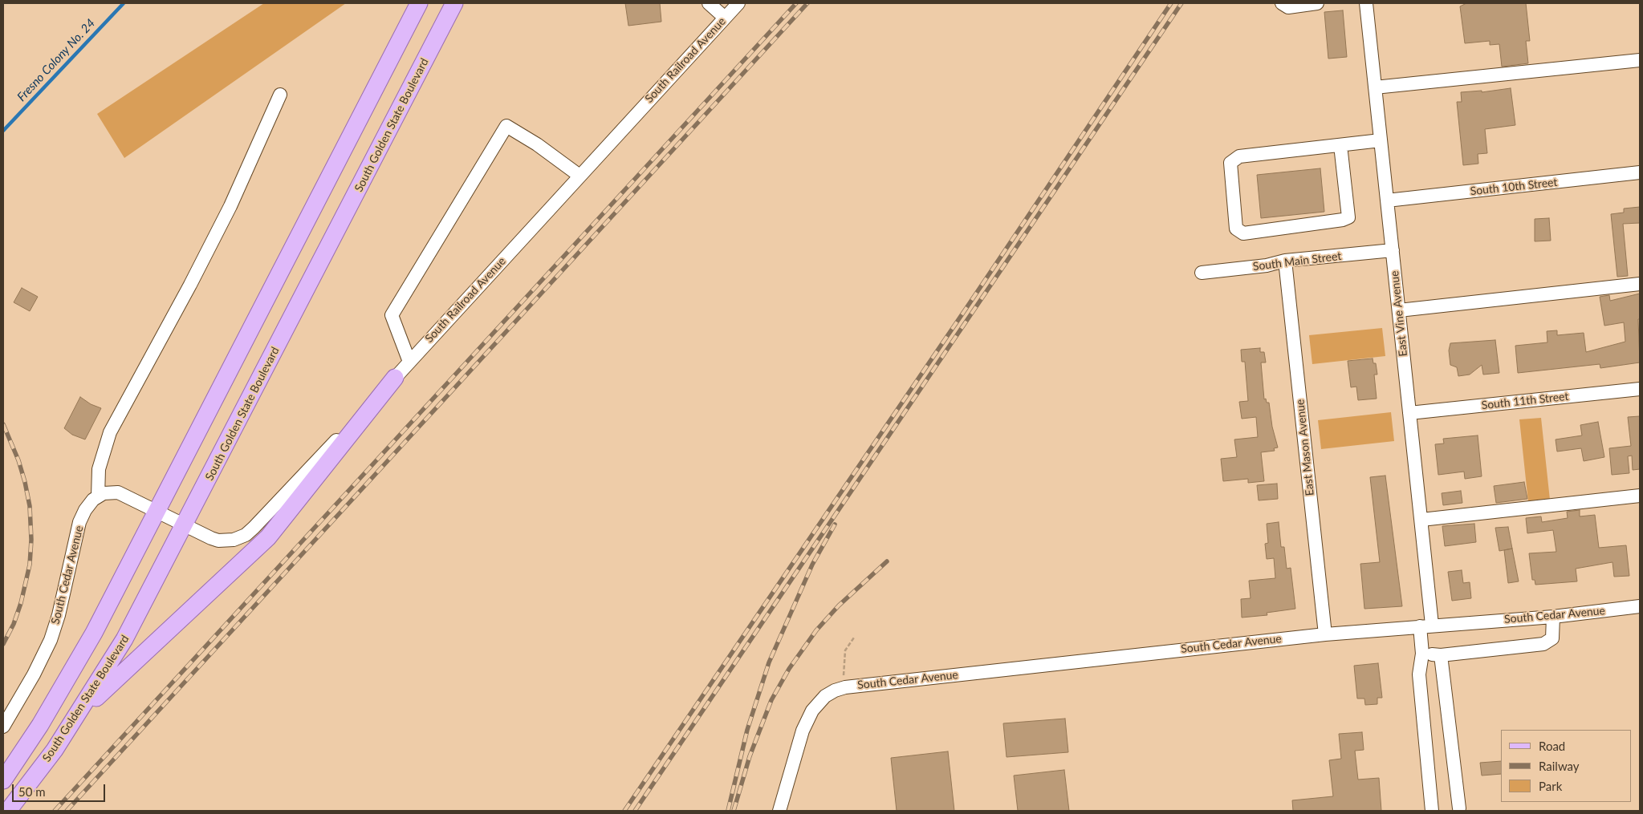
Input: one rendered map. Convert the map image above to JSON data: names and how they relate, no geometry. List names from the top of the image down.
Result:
{
  "streets": {
    "main road": ["South Golden State Boulevard"],
    "street": [
      "South Railroad Avenue",
      "South 10th Street",
      "South Main Street",
      "East Vine Avenue",
      "South 11th Street",
      "East Mason Avenue",
      "South Cedar Avenue"
    ]
  },
  "crossings": [
    ["South Railroad Avenue", "South Golden State Boulevard"],
    ["South 10th Street", "East Vine Avenue"],
    ["South Main Street", "East Vine Avenue"],
    ["South Main Street", "East Mason Avenue"],
    ["East Vine Avenue", "South 11th Street"],
    ["East Vine Avenue", "South Cedar Avenue"],
    ["East Mason Avenue", "South Cedar Avenue"]
  ],
  "water": ["Fresno Colony No. 24"],
  "legend": ["Road", "Railway", "Park"],
  "scale_bar": "50 m"
}
